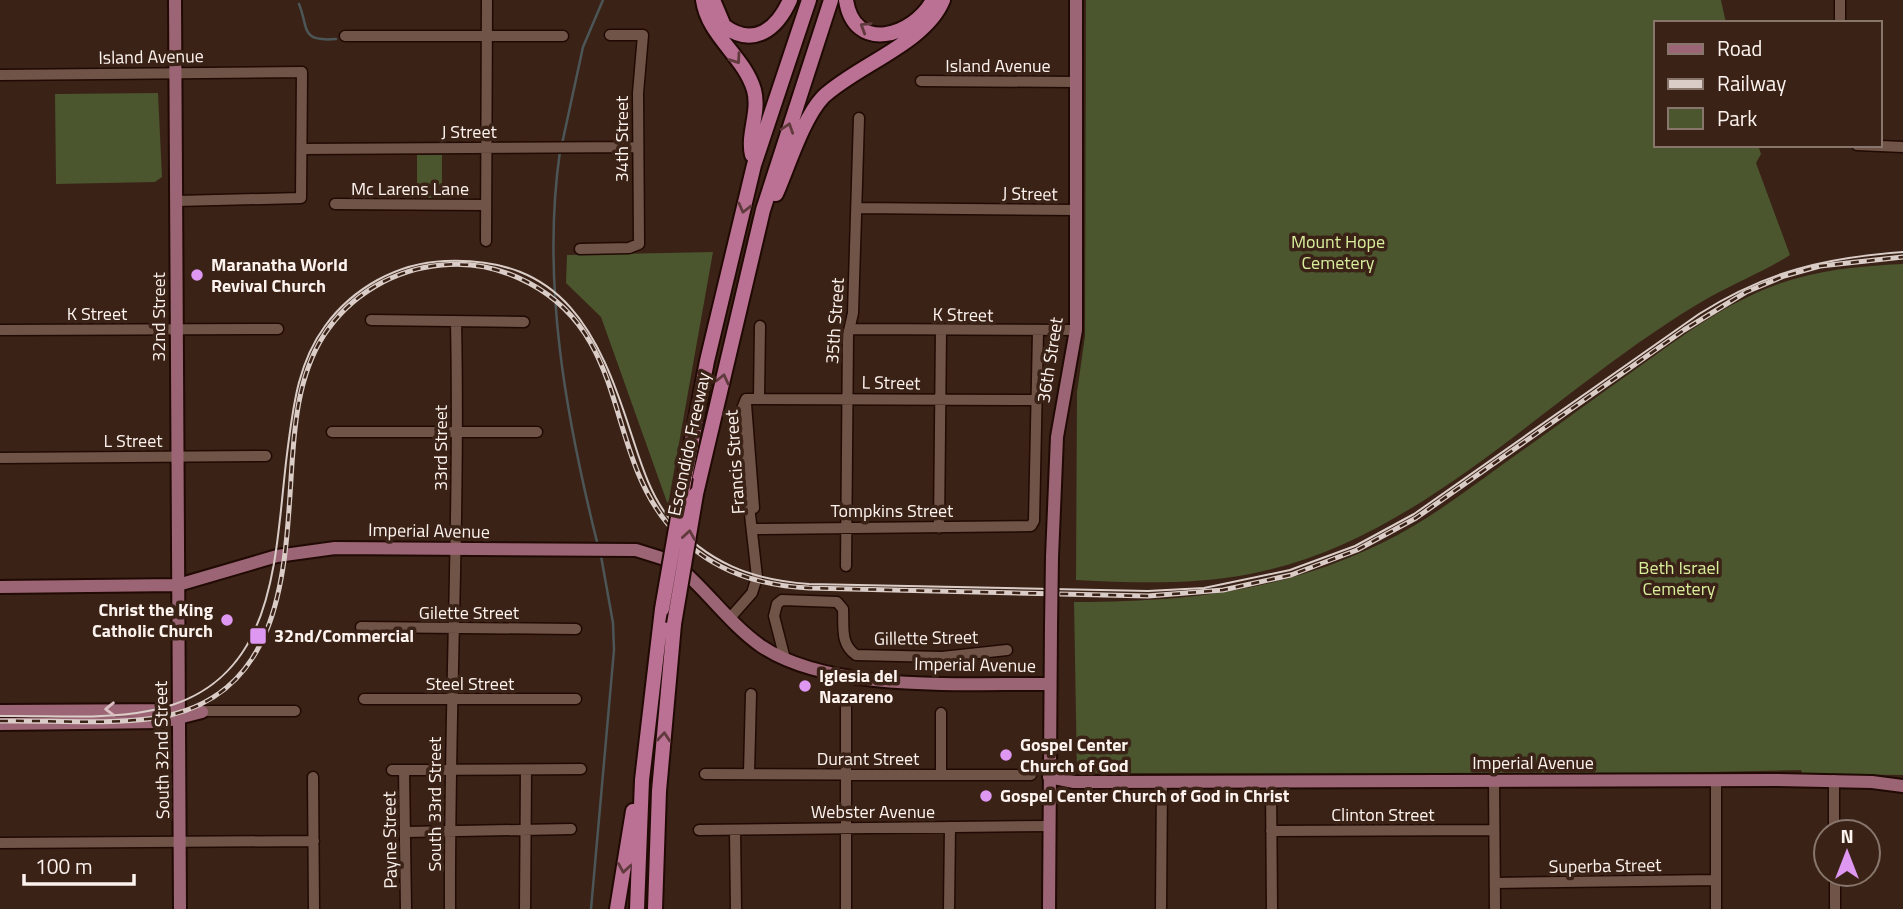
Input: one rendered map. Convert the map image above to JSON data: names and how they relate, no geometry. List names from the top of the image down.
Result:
{
  "streets": {
    "highway": ["Escondido Freeway"],
    "main road": [
      "32nd Street",
      "36th Street",
      "Imperial Avenue",
      "South 32nd Street"
    ],
    "street": [
      "Island Avenue",
      "J Street",
      "34th Street",
      "Mc Larens Lane",
      "K Street",
      "35th Street",
      "L Street",
      "33rd Street",
      "Francis Street",
      "Tompkins Street",
      "Gilette Street",
      "Gillette Street",
      "Steel Street",
      "Durant Street",
      "South 33rd Street",
      "Webster Avenue",
      "Clinton Street",
      "Payne Street",
      "Superba Street"
    ]
  },
  "crossings": [
    ["Island Avenue", "J Street"],
    ["Island Avenue", "32nd Street"],
    ["Island Avenue", "36th Street"],
    ["J Street", "34th Street"],
    ["J Street", "35th Street"],
    ["J Street", "36th Street"],
    ["K Street", "32nd Street"],
    ["K Street", "35th Street"],
    ["K Street", "36th Street"],
    ["32nd Street", "L Street"],
    ["32nd Street", "Imperial Avenue"],
    ["32nd Street", "South 32nd Street"],
    ["35th Street", "L Street"],
    ["35th Street", "Tompkins Street"],
    ["36th Street", "L Street"],
    ["36th Street", "Tompkins Street"],
    ["36th Street", "Imperial Avenue"],
    ["L Street", "Francis Street"],
    ["33rd Street", "Imperial Avenue"],
    ["33rd Street", "Gilette Street"],
    ["33rd Street", "Steel Street"],
    ["33rd Street", "South 33rd Street"],
    ["Francis Street", "Tompkins Street"],
    ["Francis Street", "Imperial Avenue"],
    ["Imperial Avenue", "Gillette Street"],
    ["Steel Street", "South 33rd Street"]
  ],
  "parks": ["Mount Hope Cemetery", "Beth Israel Cemetery"],
  "places": {
    "other": [
      "Maranatha World Revival Church",
      "Christ the King Catholic Church",
      "Iglesia del Nazareno",
      "Gospel Center Church of God",
      "Gospel Center Church of God in Christ"
    ],
    "transit": ["32nd/Commercial"]
  },
  "legend": ["Road", "Railway", "Park"],
  "scale_bar": "100 m",
  "north": "top"
}
